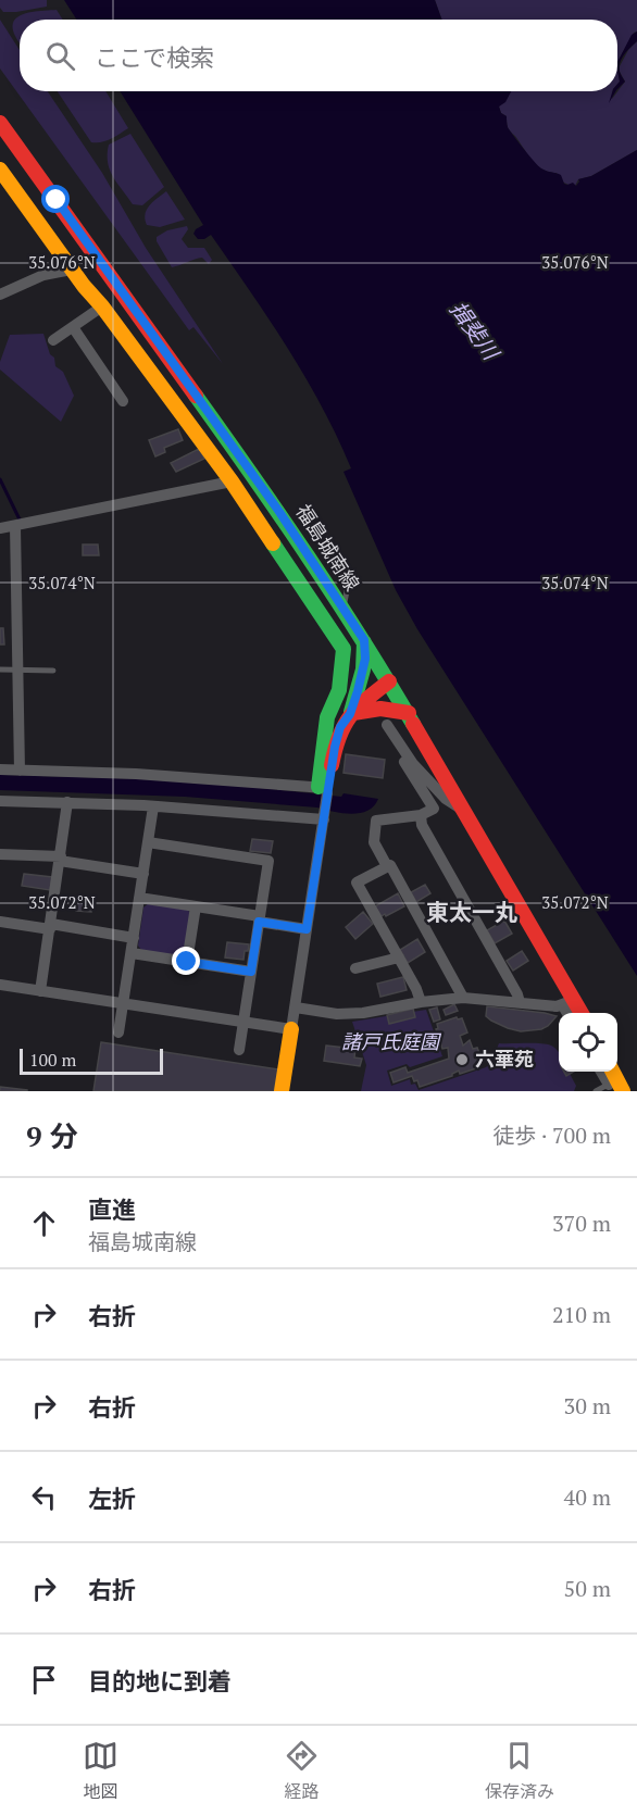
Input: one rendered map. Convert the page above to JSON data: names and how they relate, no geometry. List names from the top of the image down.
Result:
{
  "streets": {
    "main road": ["福島城南線"]
  },
  "districts": ["東太一丸"],
  "water": ["揖斐川"],
  "parks": ["諸戸氏庭園"],
  "places": ["六華苑"],
  "scale_bar": "100 m",
  "page": {
    "search": "ここで検索",
    "scale": "100 m",
    "heading": ["9 分", "徒歩 · 700 m"],
    "list": [
      ["直進", "福島城南線", "370 m"],
      ["右折", "210 m"],
      ["右折", "30 m"],
      ["左折", "40 m"],
      ["右折", "50 m"],
      "目的地に到着"
    ],
    "nav": ["地図", "経路", "保存済み"]
  },
  "coordinates": ["35.076°N", "35.074°N", "35.072°N"]
}
